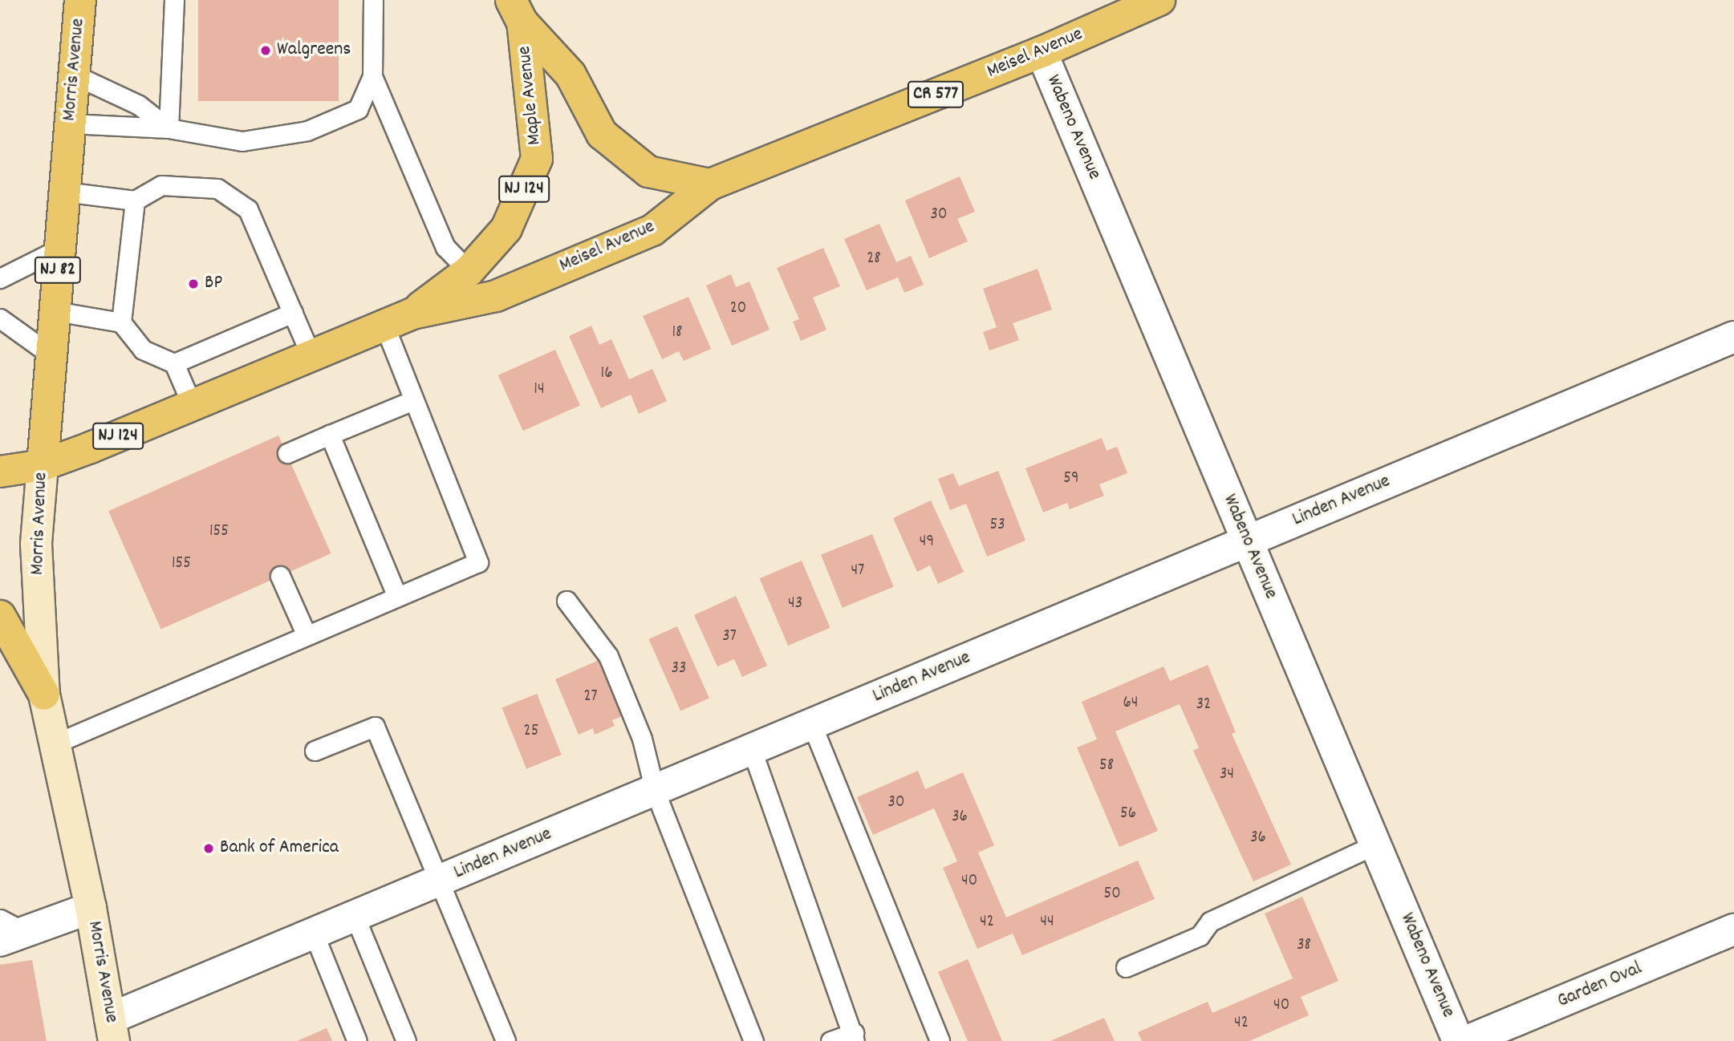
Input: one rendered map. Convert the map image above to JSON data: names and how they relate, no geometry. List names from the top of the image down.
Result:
{
  "streets": {
    "main road": [
      "Meisel Avenue",
      "Morris Avenue",
      "CR 577",
      "Maple Avenue",
      "NJ 124",
      "NJ 82"
    ],
    "street": ["Wabeno Avenue", "Linden Avenue", "Garden Oval"]
  },
  "crossings": [
    ["Meisel Avenue", "Morris Avenue"],
    ["Meisel Avenue", "Maple Avenue"],
    ["Meisel Avenue", "Wabeno Avenue"],
    ["Morris Avenue", "Linden Avenue"],
    ["Wabeno Avenue", "Linden Avenue"]
  ],
  "places": ["Walgreens", "BP", "Bank of America"],
  "house_numbers": [
    "30",
    "28",
    "20",
    "18",
    "16",
    "14",
    "59",
    "53",
    "155",
    "49",
    "155",
    "47",
    "43",
    "37",
    "33",
    "27",
    "64",
    "32",
    "25",
    "58",
    "34",
    "30",
    "56",
    "36",
    "36",
    "40",
    "50",
    "42",
    "44",
    "38",
    "40",
    "42"
  ]
}
